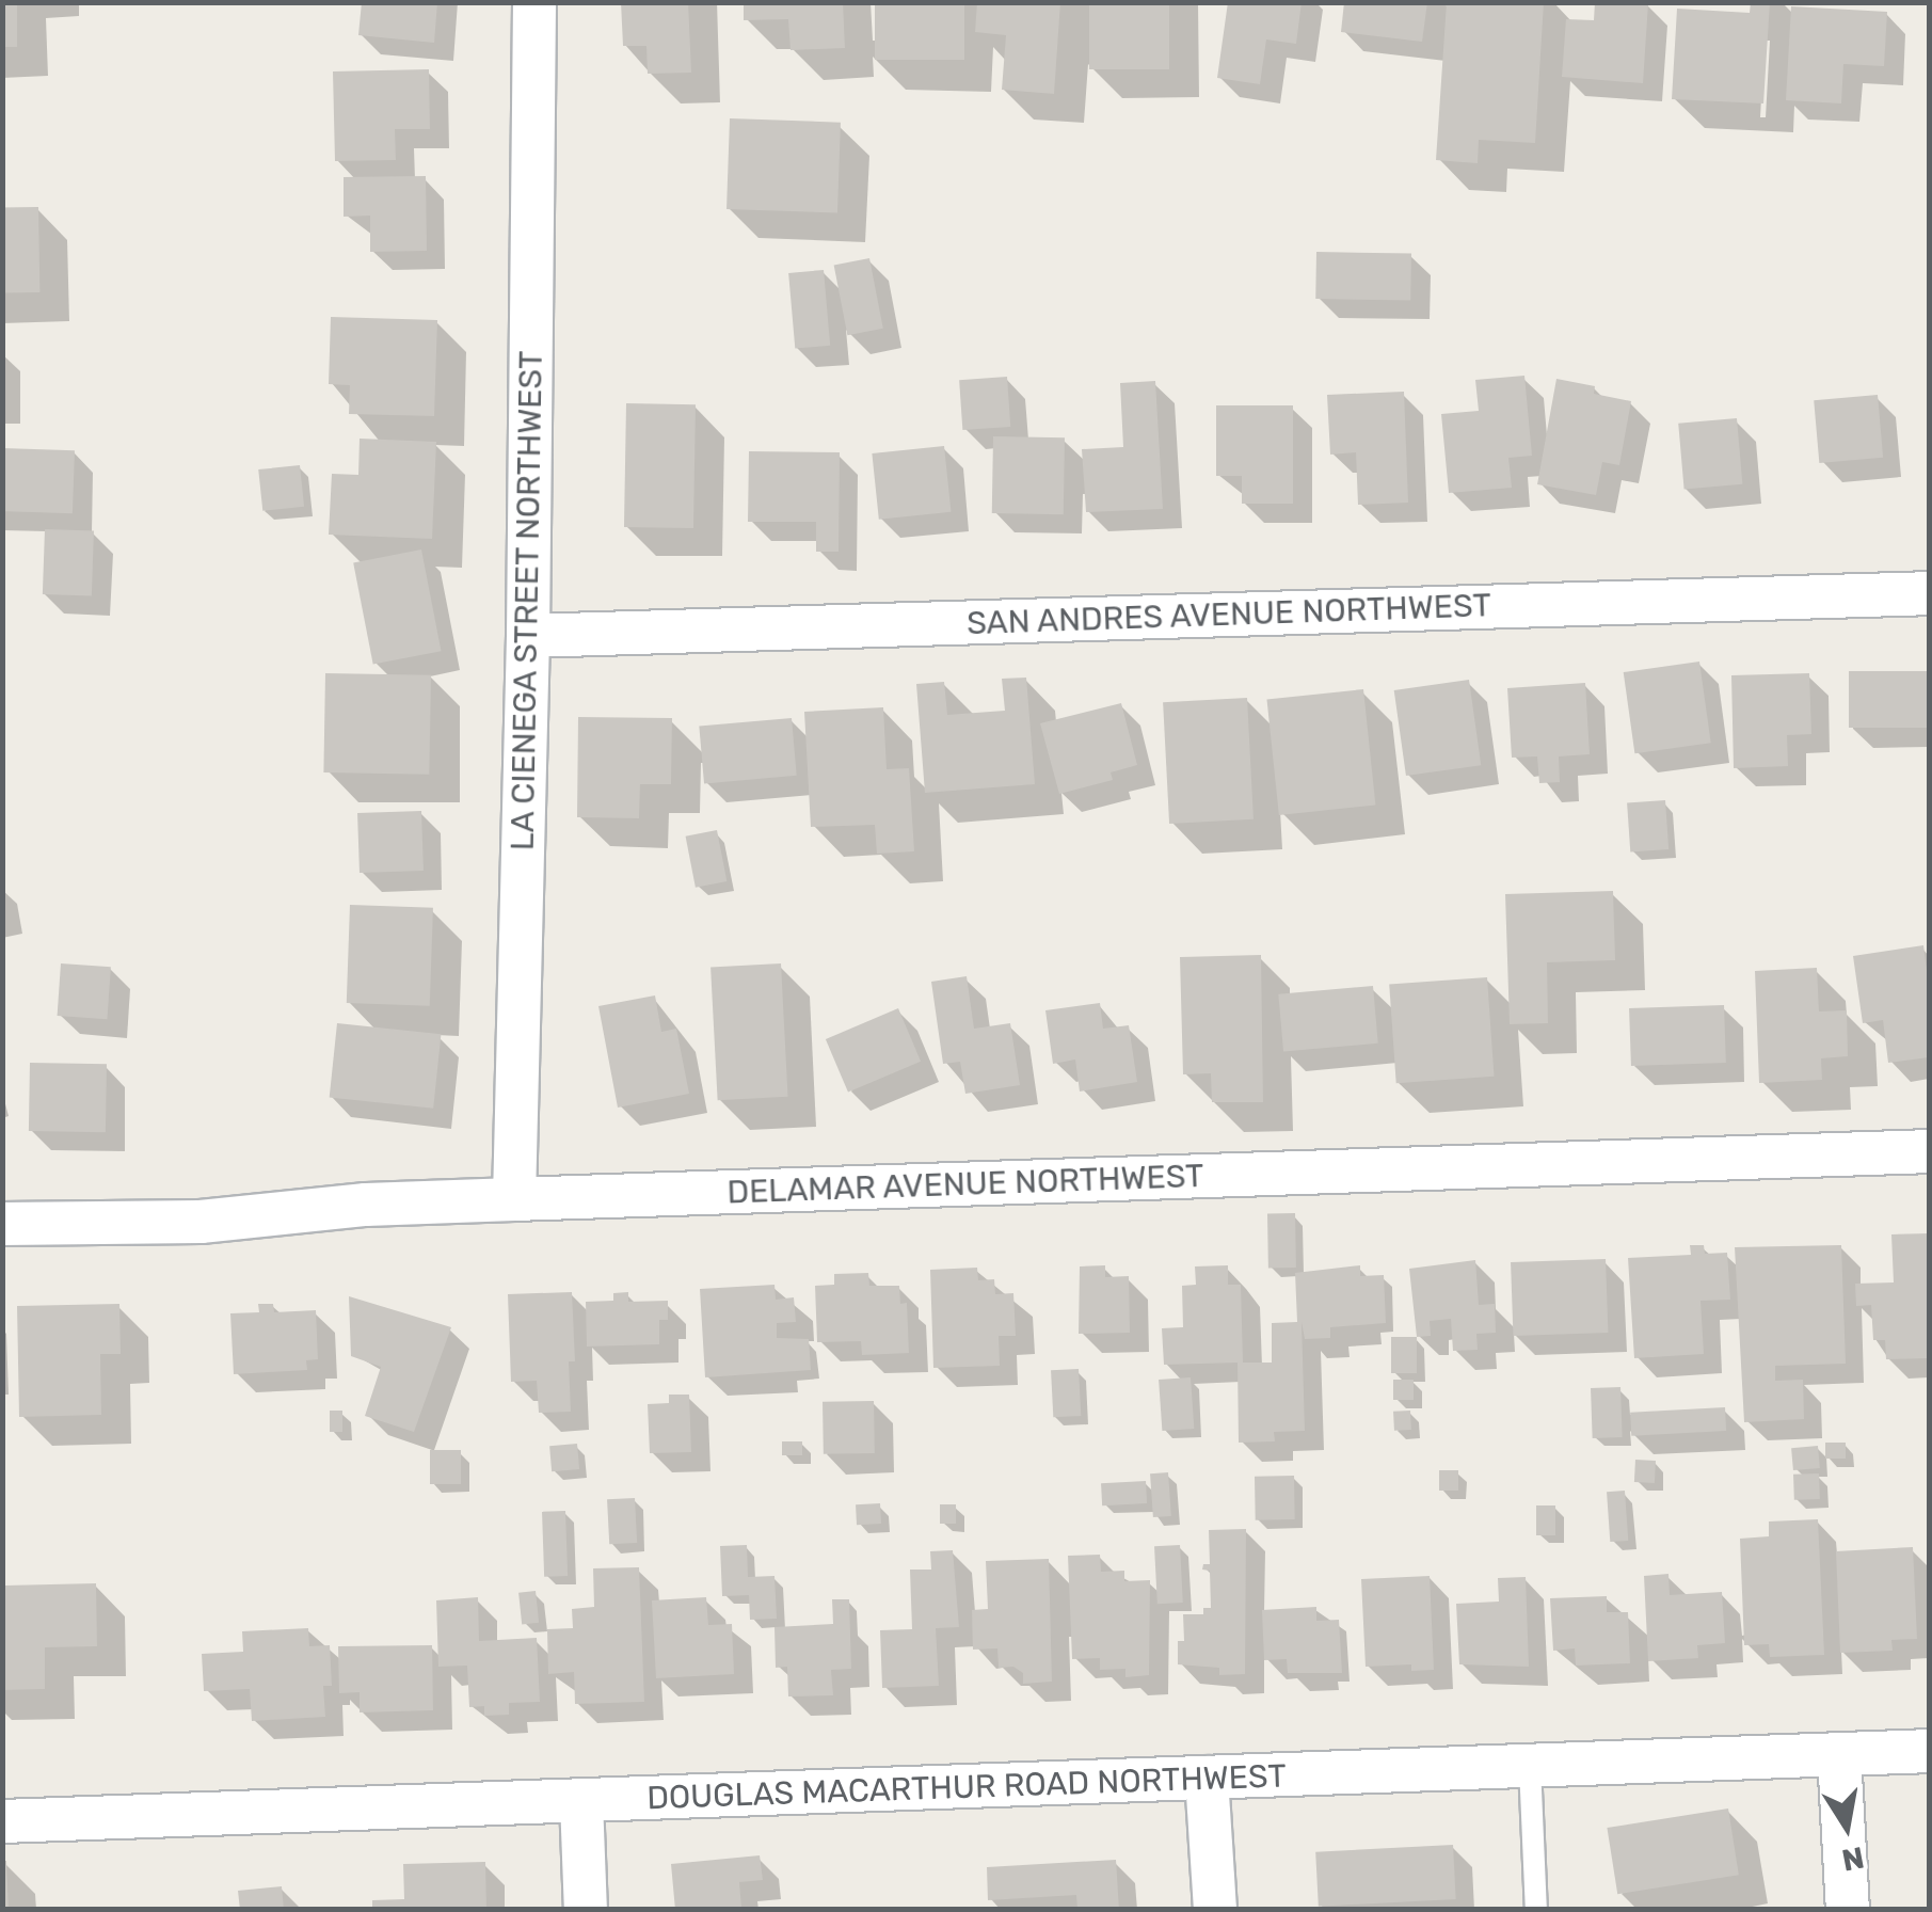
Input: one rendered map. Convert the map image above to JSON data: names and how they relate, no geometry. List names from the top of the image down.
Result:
{
  "streets": {
    "street": [
      "LA CIENEGA STREET NORTHWEST",
      "SAN ANDRES AVENUE NORTHWEST",
      "DELAMAR AVENUE NORTHWEST",
      "DOUGLAS MACARTHUR ROAD NORTHWEST"
    ]
  },
  "crossings": [
    ["LA CIENEGA STREET NORTHWEST", "SAN ANDRES AVENUE NORTHWEST"],
    ["LA CIENEGA STREET NORTHWEST", "DELAMAR AVENUE NORTHWEST"]
  ],
  "north": "bottom"
}
